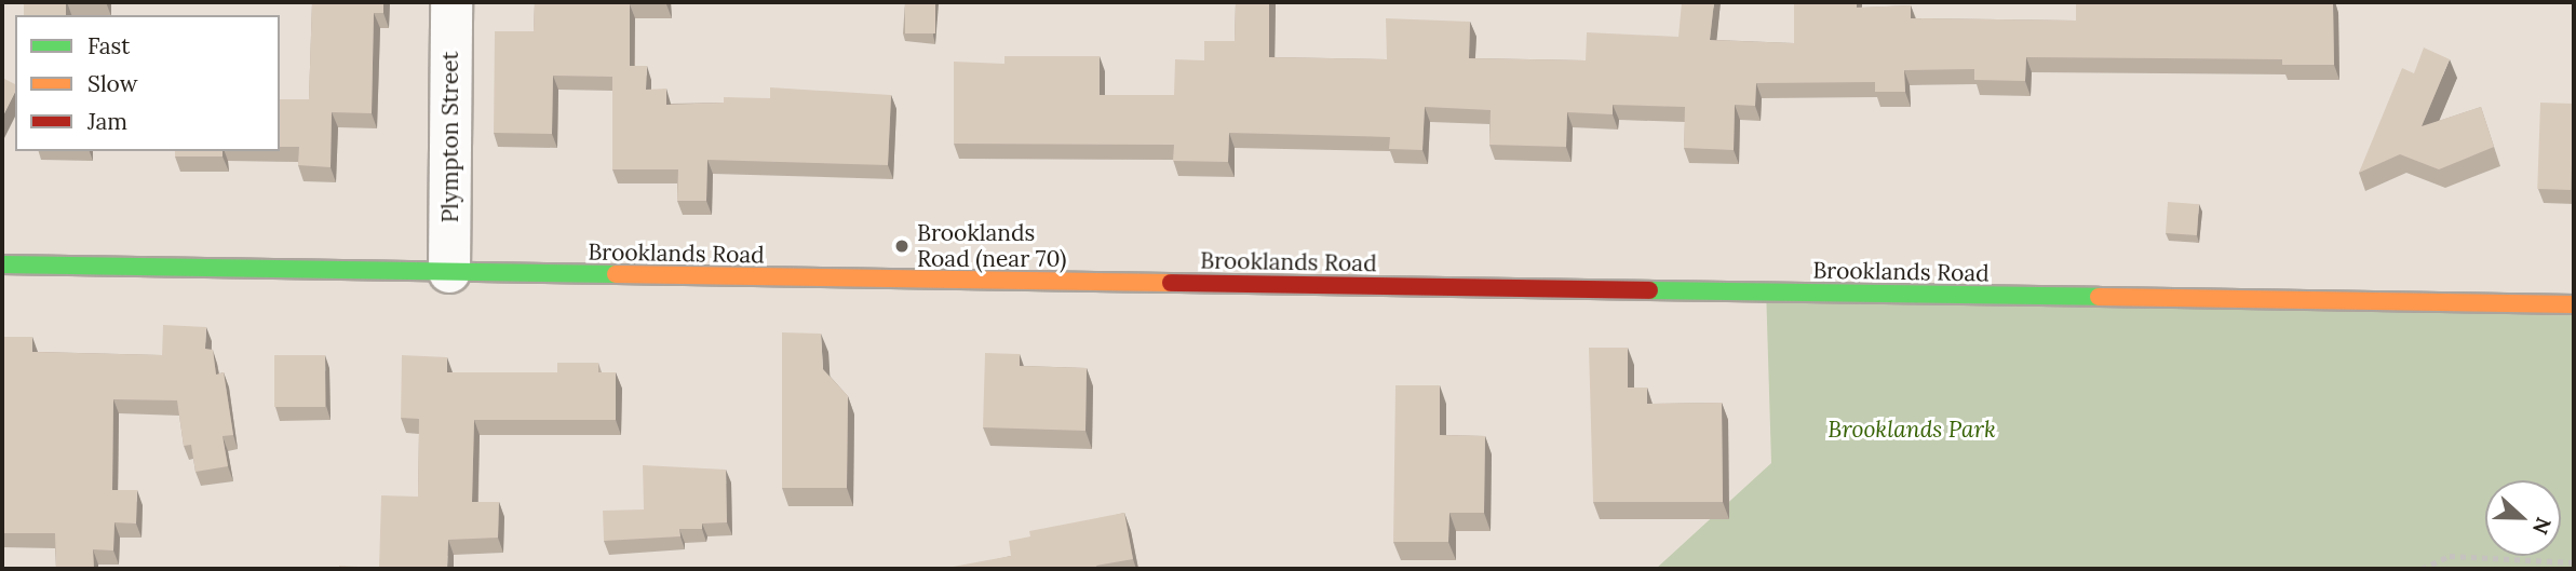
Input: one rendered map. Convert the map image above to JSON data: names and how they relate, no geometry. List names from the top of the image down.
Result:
{
  "streets": {
    "street": ["Plympton Street", "Brooklands Road"]
  },
  "crossings": [
    ["Plympton Street", "Brooklands Road"]
  ],
  "parks": ["Brooklands Park"],
  "places": ["Brooklands Road (near 70)"],
  "legend": ["Fast", "Slow", "Jam"],
  "north": "right"
}
